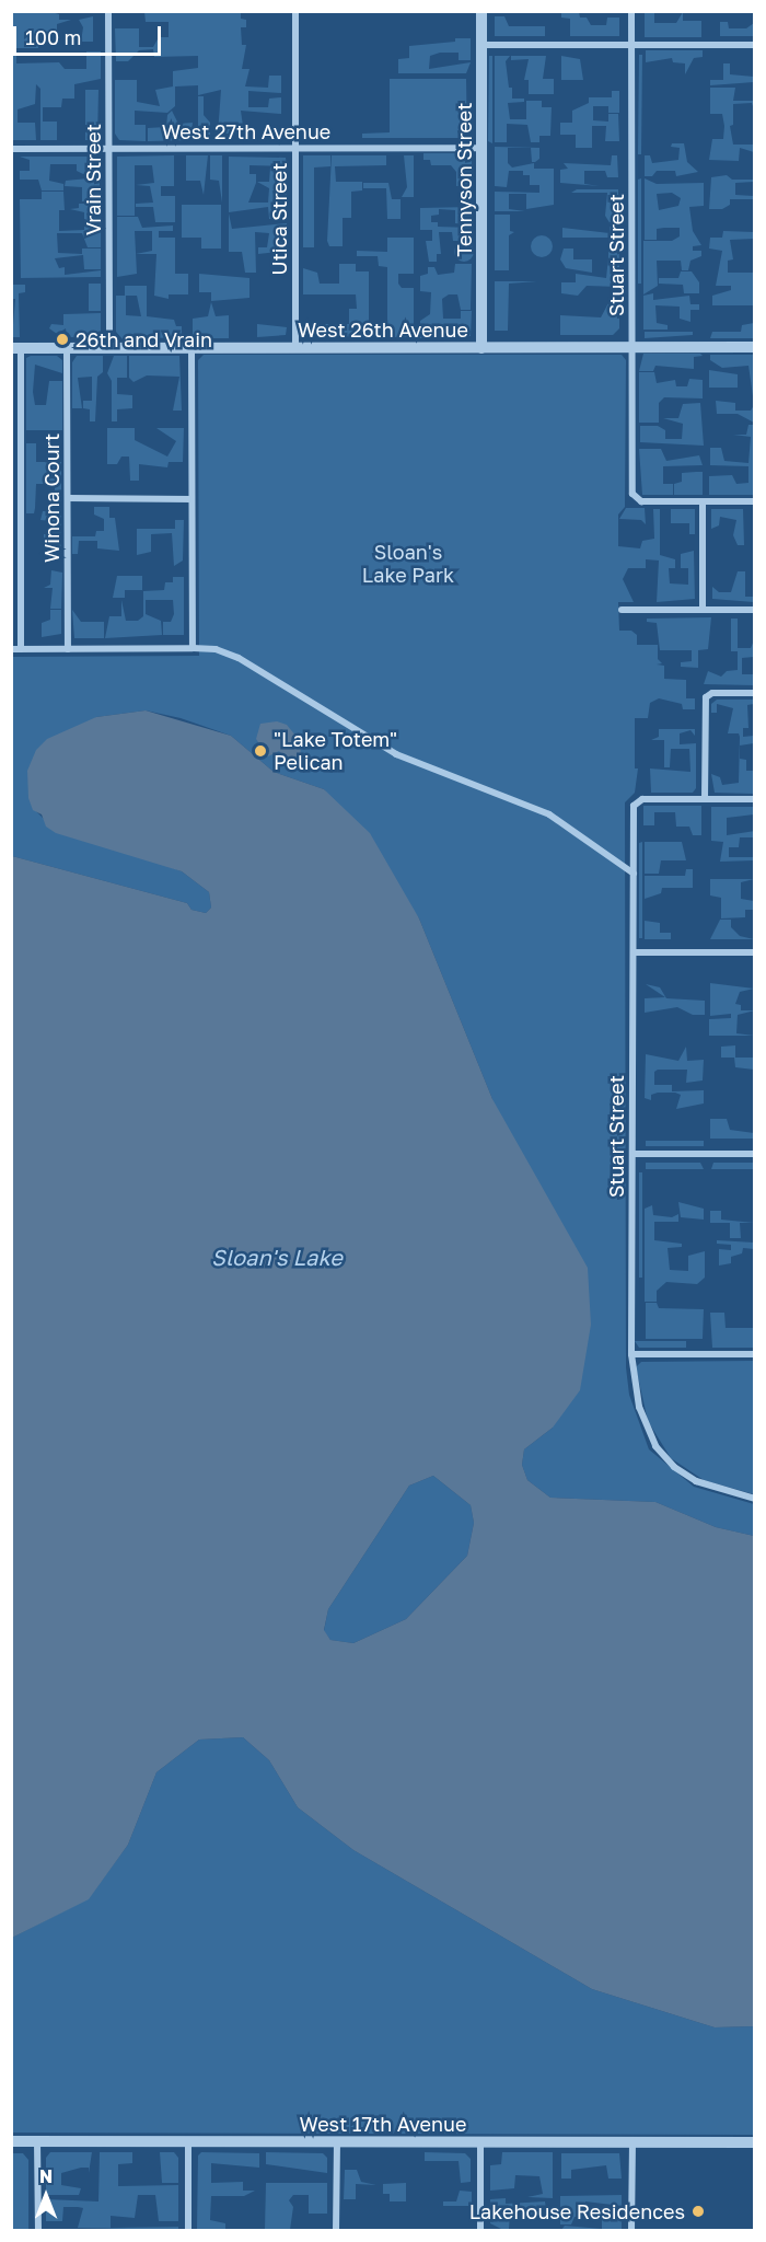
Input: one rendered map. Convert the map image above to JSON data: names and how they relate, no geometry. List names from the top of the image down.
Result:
{
  "streets": {
    "street": [
      "West 27th Avenue",
      "Vrain Street",
      "Tennyson Street",
      "Utica Street",
      "Stuart Street",
      "West 26th Avenue",
      "Winona Court",
      "West 17th Avenue"
    ]
  },
  "crossings": [
    ["West 27th Avenue", "Vrain Street"],
    ["West 27th Avenue", "Tennyson Street"],
    ["West 27th Avenue", "Utica Street"],
    ["Vrain Street", "West 26th Avenue"],
    ["Tennyson Street", "West 26th Avenue"],
    ["Utica Street", "West 26th Avenue"],
    ["Stuart Street", "West 26th Avenue"],
    ["West 26th Avenue", "Winona Court"]
  ],
  "water": ["Sloan's Lake"],
  "parks": ["Sloan's Lake Park"],
  "places": ["26th and Vrain", "\"Lake Totem\" Pelican", "Lakehouse Residences"],
  "scale_bar": "100 m",
  "north": "top"
}
